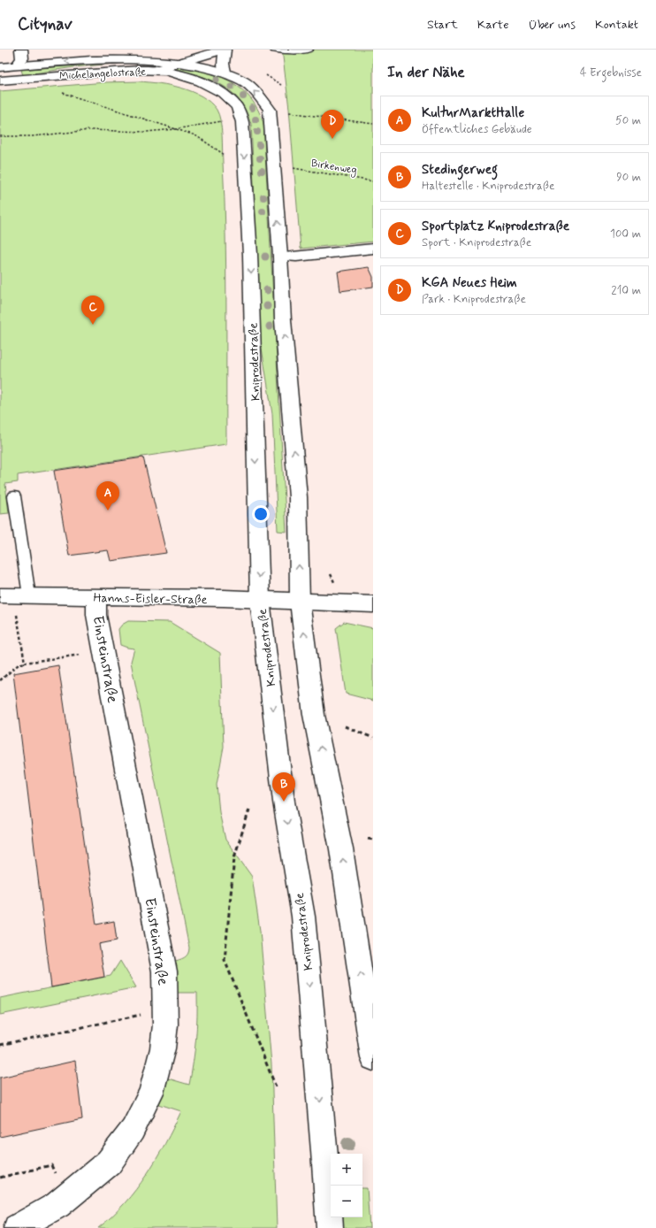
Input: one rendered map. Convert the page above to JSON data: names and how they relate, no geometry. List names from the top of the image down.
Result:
{
  "streets": {
    "main road": [
      "Michelangelostraße",
      "Kniprodestraße",
      "Hanns-Eisler-Straße",
      "Einsteinstraße"
    ],
    "path": ["Birkenweg"]
  },
  "crossings": [
    ["Michelangelostraße", "Kniprodestraße"],
    ["Kniprodestraße", "Hanns-Eisler-Straße"],
    ["Hanns-Eisler-Straße", "Einsteinstraße"]
  ],
  "page": {
    "header": "Citynav",
    "nav": [
      "Start",
      "Karte",
      "Über uns",
      "Kontakt"
    ],
    "heading": ["In der Nähe", "4 Ergebnisse"],
    "list": [
      {
        "mark": "A",
        "name": "KulturMarktHalle",
        "note": "Öffentliches Gebäude",
        "value": "50 m"
      },
      {
        "mark": "B",
        "name": "Stedingerweg",
        "note": "Haltestelle · Kniprodestraße",
        "value": "90 m"
      },
      {
        "mark": "C",
        "name": "Sportplatz Kniprodestraße",
        "note": "Sport · Kniprodestraße",
        "value": "100 m"
      },
      {
        "mark": "D",
        "name": "KGA Neues Heim",
        "note": "Park · Kniprodestraße",
        "value": "210 m"
      }
    ],
    "pins": [
      "D",
      "C",
      "A",
      "B"
    ],
    "map_buttons": ["+", "−"]
  }
}
